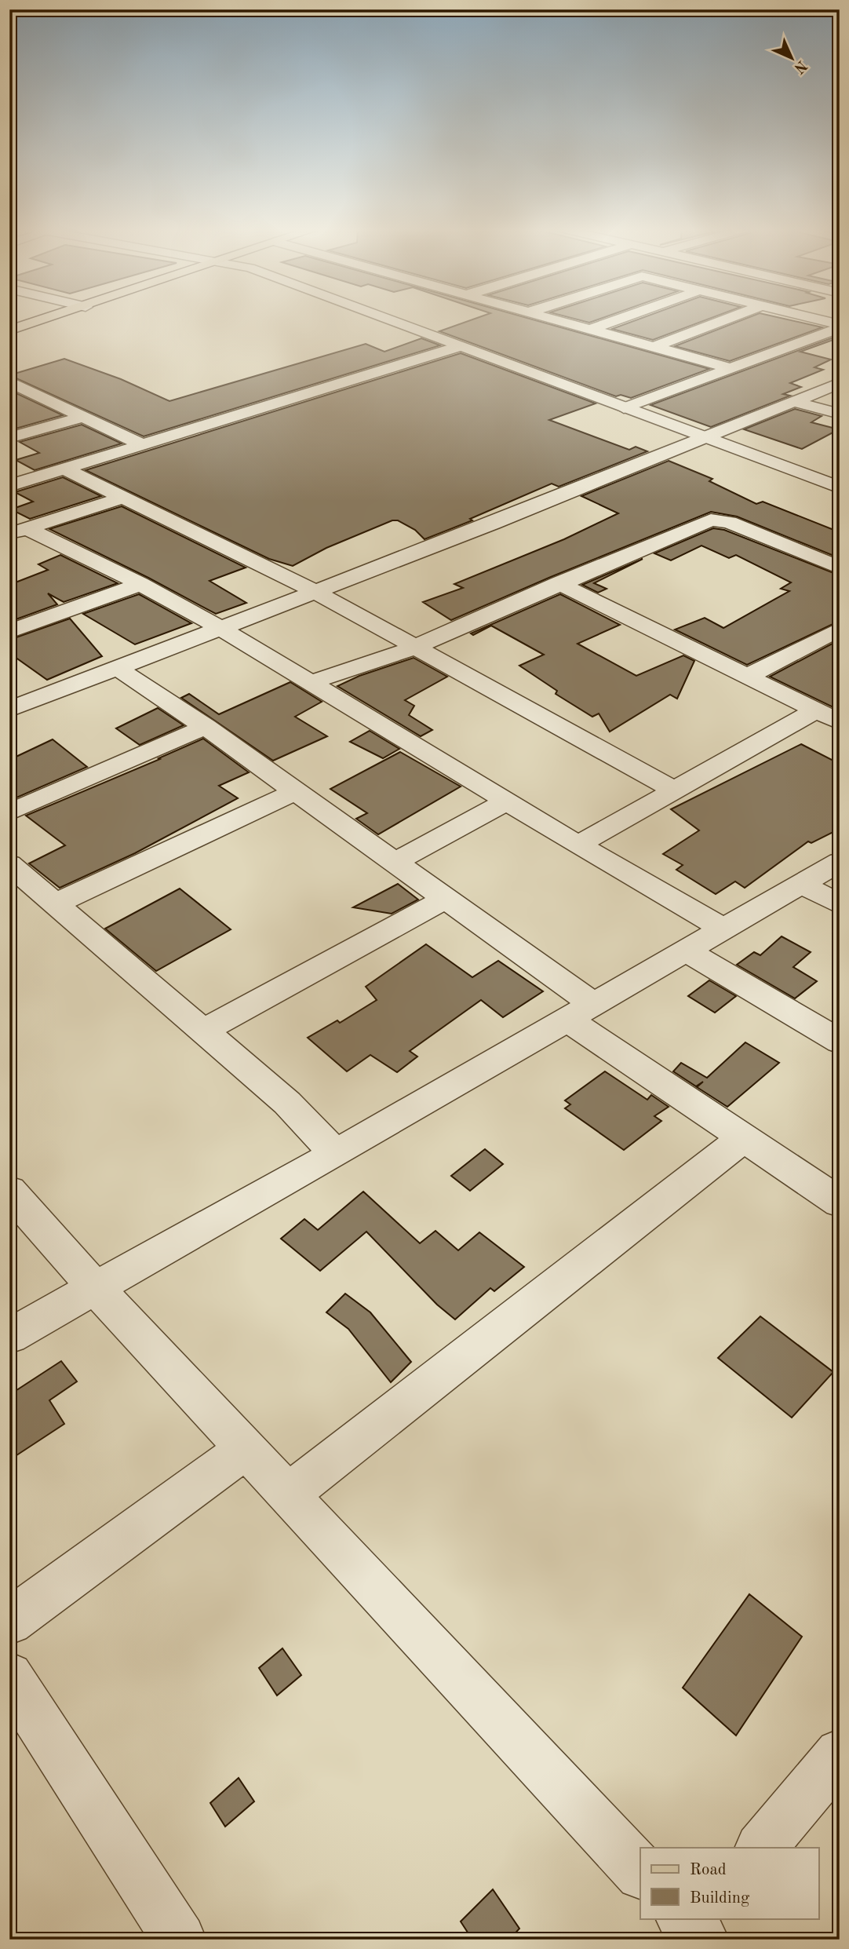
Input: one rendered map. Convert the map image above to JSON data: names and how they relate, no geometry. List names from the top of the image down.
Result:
{
  "legend": ["Road", "Building"],
  "north": "bottom right"
}
